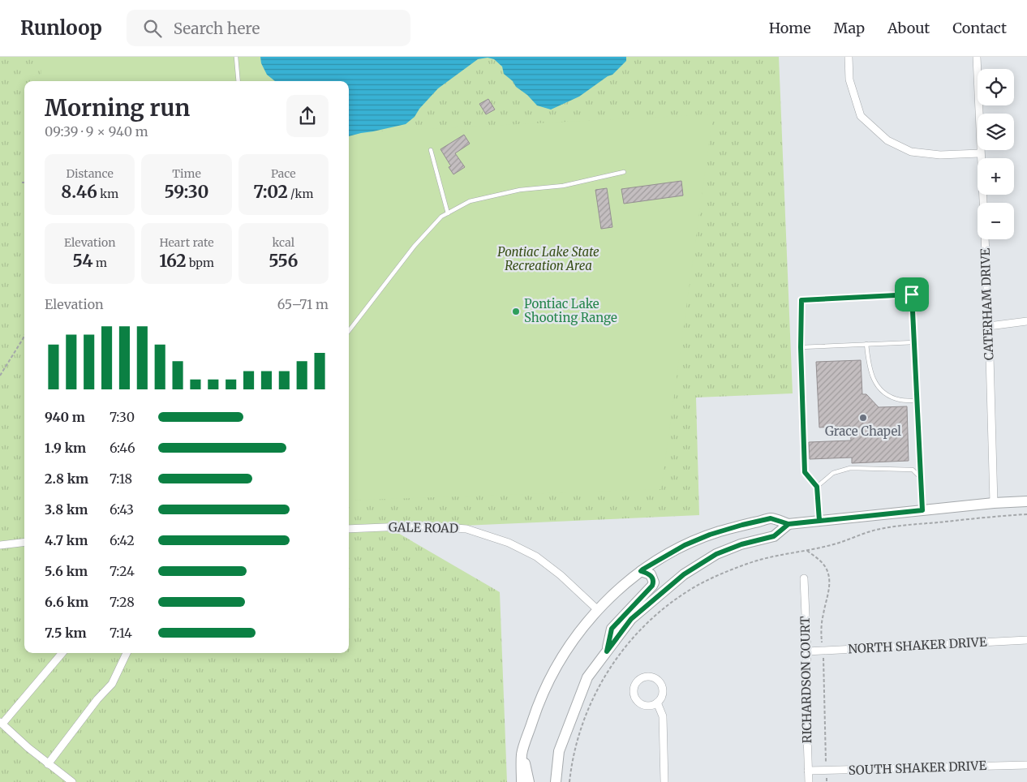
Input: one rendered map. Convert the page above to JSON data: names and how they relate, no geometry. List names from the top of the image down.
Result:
{
  "streets": {
    "street": [
      "CATERHAM DRIVE",
      "GALE ROAD",
      "NORTH SHAKER DRIVE",
      "RICHARDSON COURT",
      "SOUTH SHAKER DRIVE"
    ]
  },
  "crossings": [
    ["NORTH SHAKER DRIVE", "RICHARDSON COURT"],
    ["RICHARDSON COURT", "SOUTH SHAKER DRIVE"]
  ],
  "parks": ["Pontiac Lake State Recreation Area"],
  "places": ["Pontiac Lake Shooting Range", "Grace Chapel"],
  "page": {
    "header": "Runloop",
    "search": "Search here",
    "nav": [
      "Home",
      "Map",
      "About",
      "Contact"
    ],
    "map_buttons": ["+", "−"],
    "heading": ["Morning run", "09:39 · 9 × 940 m"],
    "stats": [
      ["Distance", "8.46 km"],
      ["Time", "59:30"],
      ["Pace", "7:02 /km"],
      ["Elevation", "54 m"],
      ["Heart rate", "162 bpm"],
      ["kcal", "556"]
    ],
    "chart": ["Elevation", "65–71 m"],
    "list": [
      {
        "name": "940 m",
        "note": "7:30"
      },
      {
        "name": "1.9 km",
        "note": "6:46"
      },
      {
        "name": "2.8 km",
        "note": "7:18"
      },
      {
        "name": "3.8 km",
        "note": "6:43"
      },
      {
        "name": "4.7 km",
        "note": "6:42"
      },
      {
        "name": "5.6 km",
        "note": "7:24"
      },
      {
        "name": "6.6 km",
        "note": "7:28"
      },
      {
        "name": "7.5 km",
        "note": "7:14"
      }
    ]
  }
}
